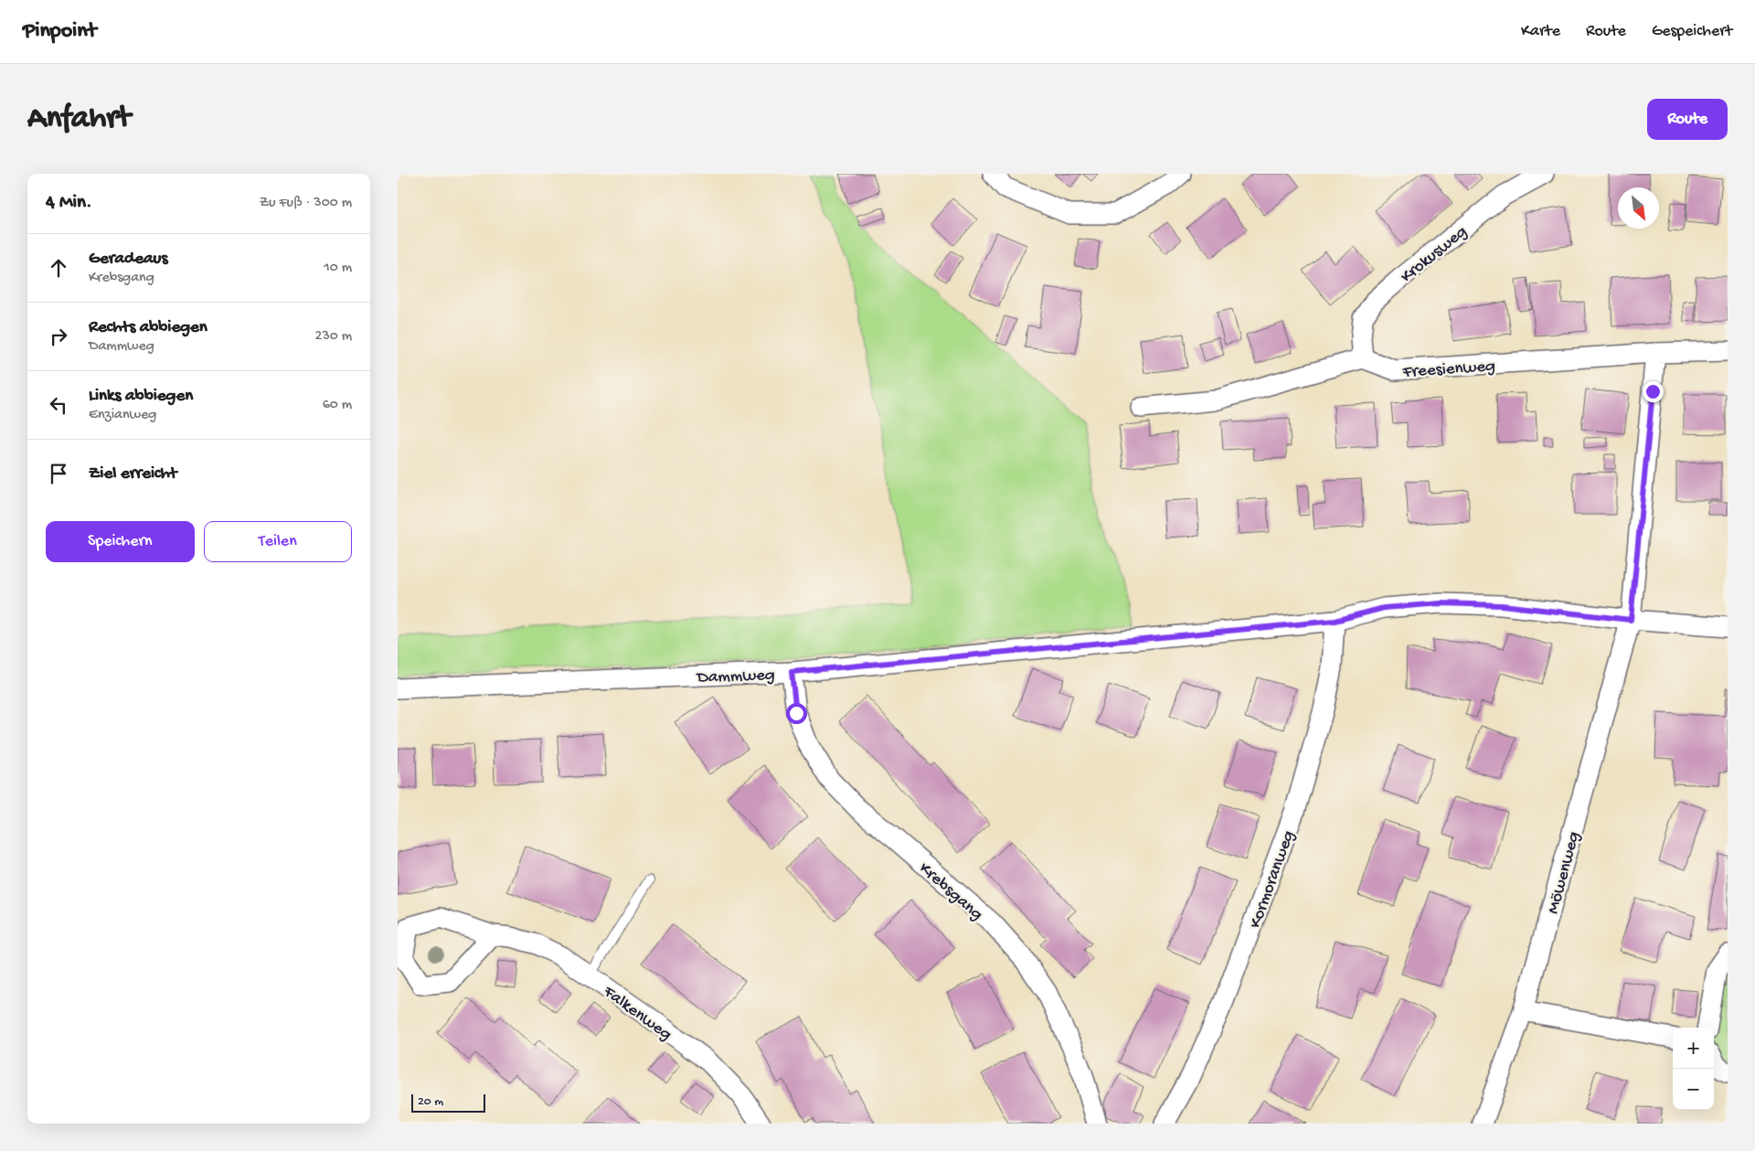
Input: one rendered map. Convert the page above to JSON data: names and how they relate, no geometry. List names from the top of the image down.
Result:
{
  "streets": {
    "street": [
      "Krokusweg",
      "Freesienweg",
      "Dammweg",
      "Möwenweg",
      "Kormoranweg",
      "Krebsgang",
      "Falkenweg"
    ]
  },
  "crossings": [
    ["Krokusweg", "Freesienweg"],
    ["Freesienweg", "Möwenweg"],
    ["Dammweg", "Möwenweg"],
    ["Dammweg", "Kormoranweg"],
    ["Dammweg", "Krebsgang"]
  ],
  "scale_bar": "20 m",
  "north": "bottom right",
  "page": {
    "header": "Pinpoint",
    "nav": ["Karte", "Route", "Gespeichert"],
    "buttons": [
      "Route",
      ["Speichern", "Teilen"]
    ],
    "title": "Anfahrt",
    "heading": ["4 Min.", "Zu Fuß · 300 m"],
    "list": [
      ["Geradeaus", "Krebsgang", "10 m"],
      ["Rechts abbiegen", "Dammweg", "230 m"],
      ["Links abbiegen", "Enzianweg", "60 m"],
      "Ziel erreicht"
    ],
    "map_buttons": ["+", "−"],
    "scale": "20 m"
  }
}
